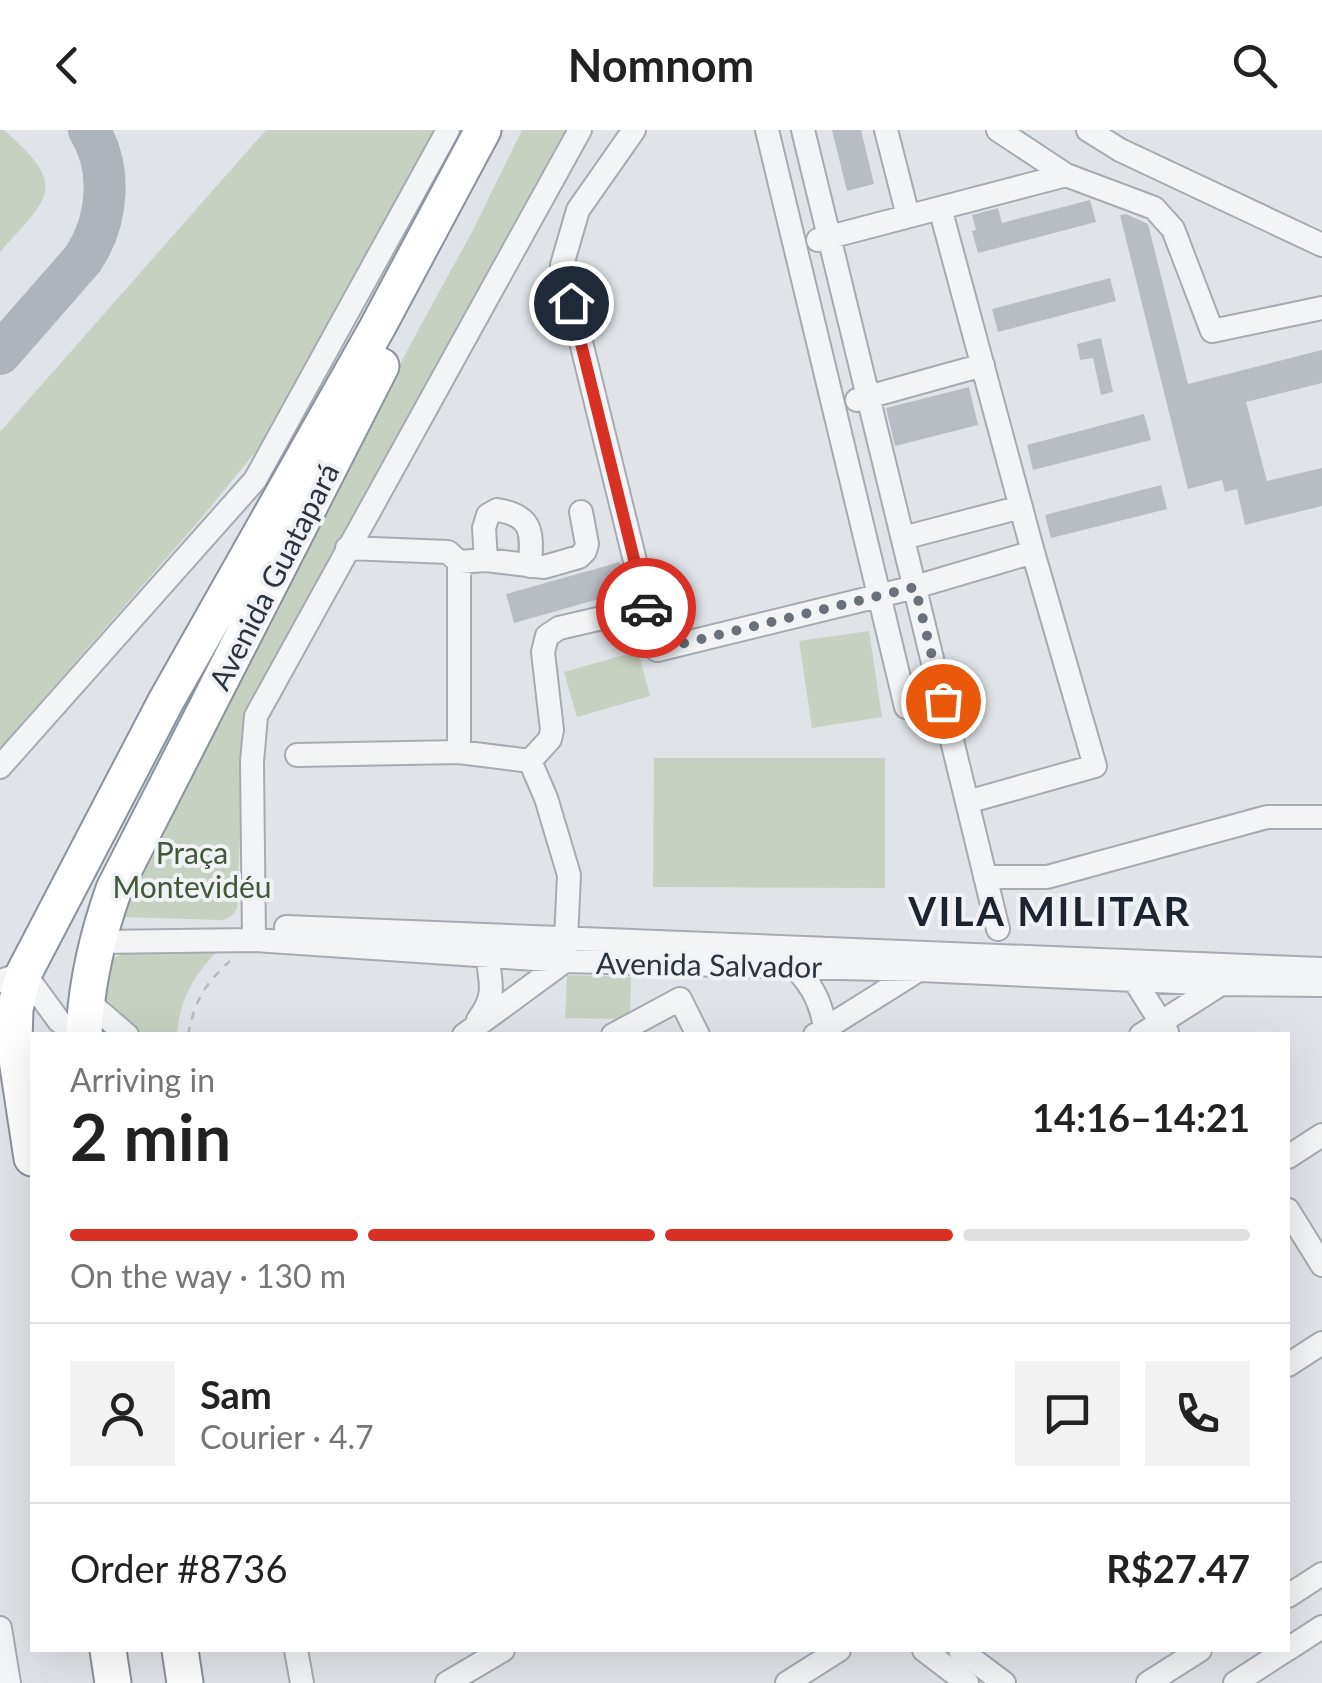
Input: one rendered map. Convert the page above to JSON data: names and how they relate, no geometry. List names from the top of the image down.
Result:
{
  "streets": {
    "highway": ["Avenida Guatapará"],
    "street": ["Avenida Salvador"]
  },
  "crossings": [
    ["Avenida Guatapará", "Avenida Salvador"]
  ],
  "districts": ["VILA MILITAR"],
  "parks": ["Praça Montevidéu"],
  "page": {
    "header": "Nomnom",
    "heading": ["2 min", "Arriving in", "14:16–14:21"],
    "panel": [
      "Sam",
      "Courier · 4.7",
      "Order #8736",
      "R$27.47"
    ],
    "bar": "On the way · 130 m"
  }
}
